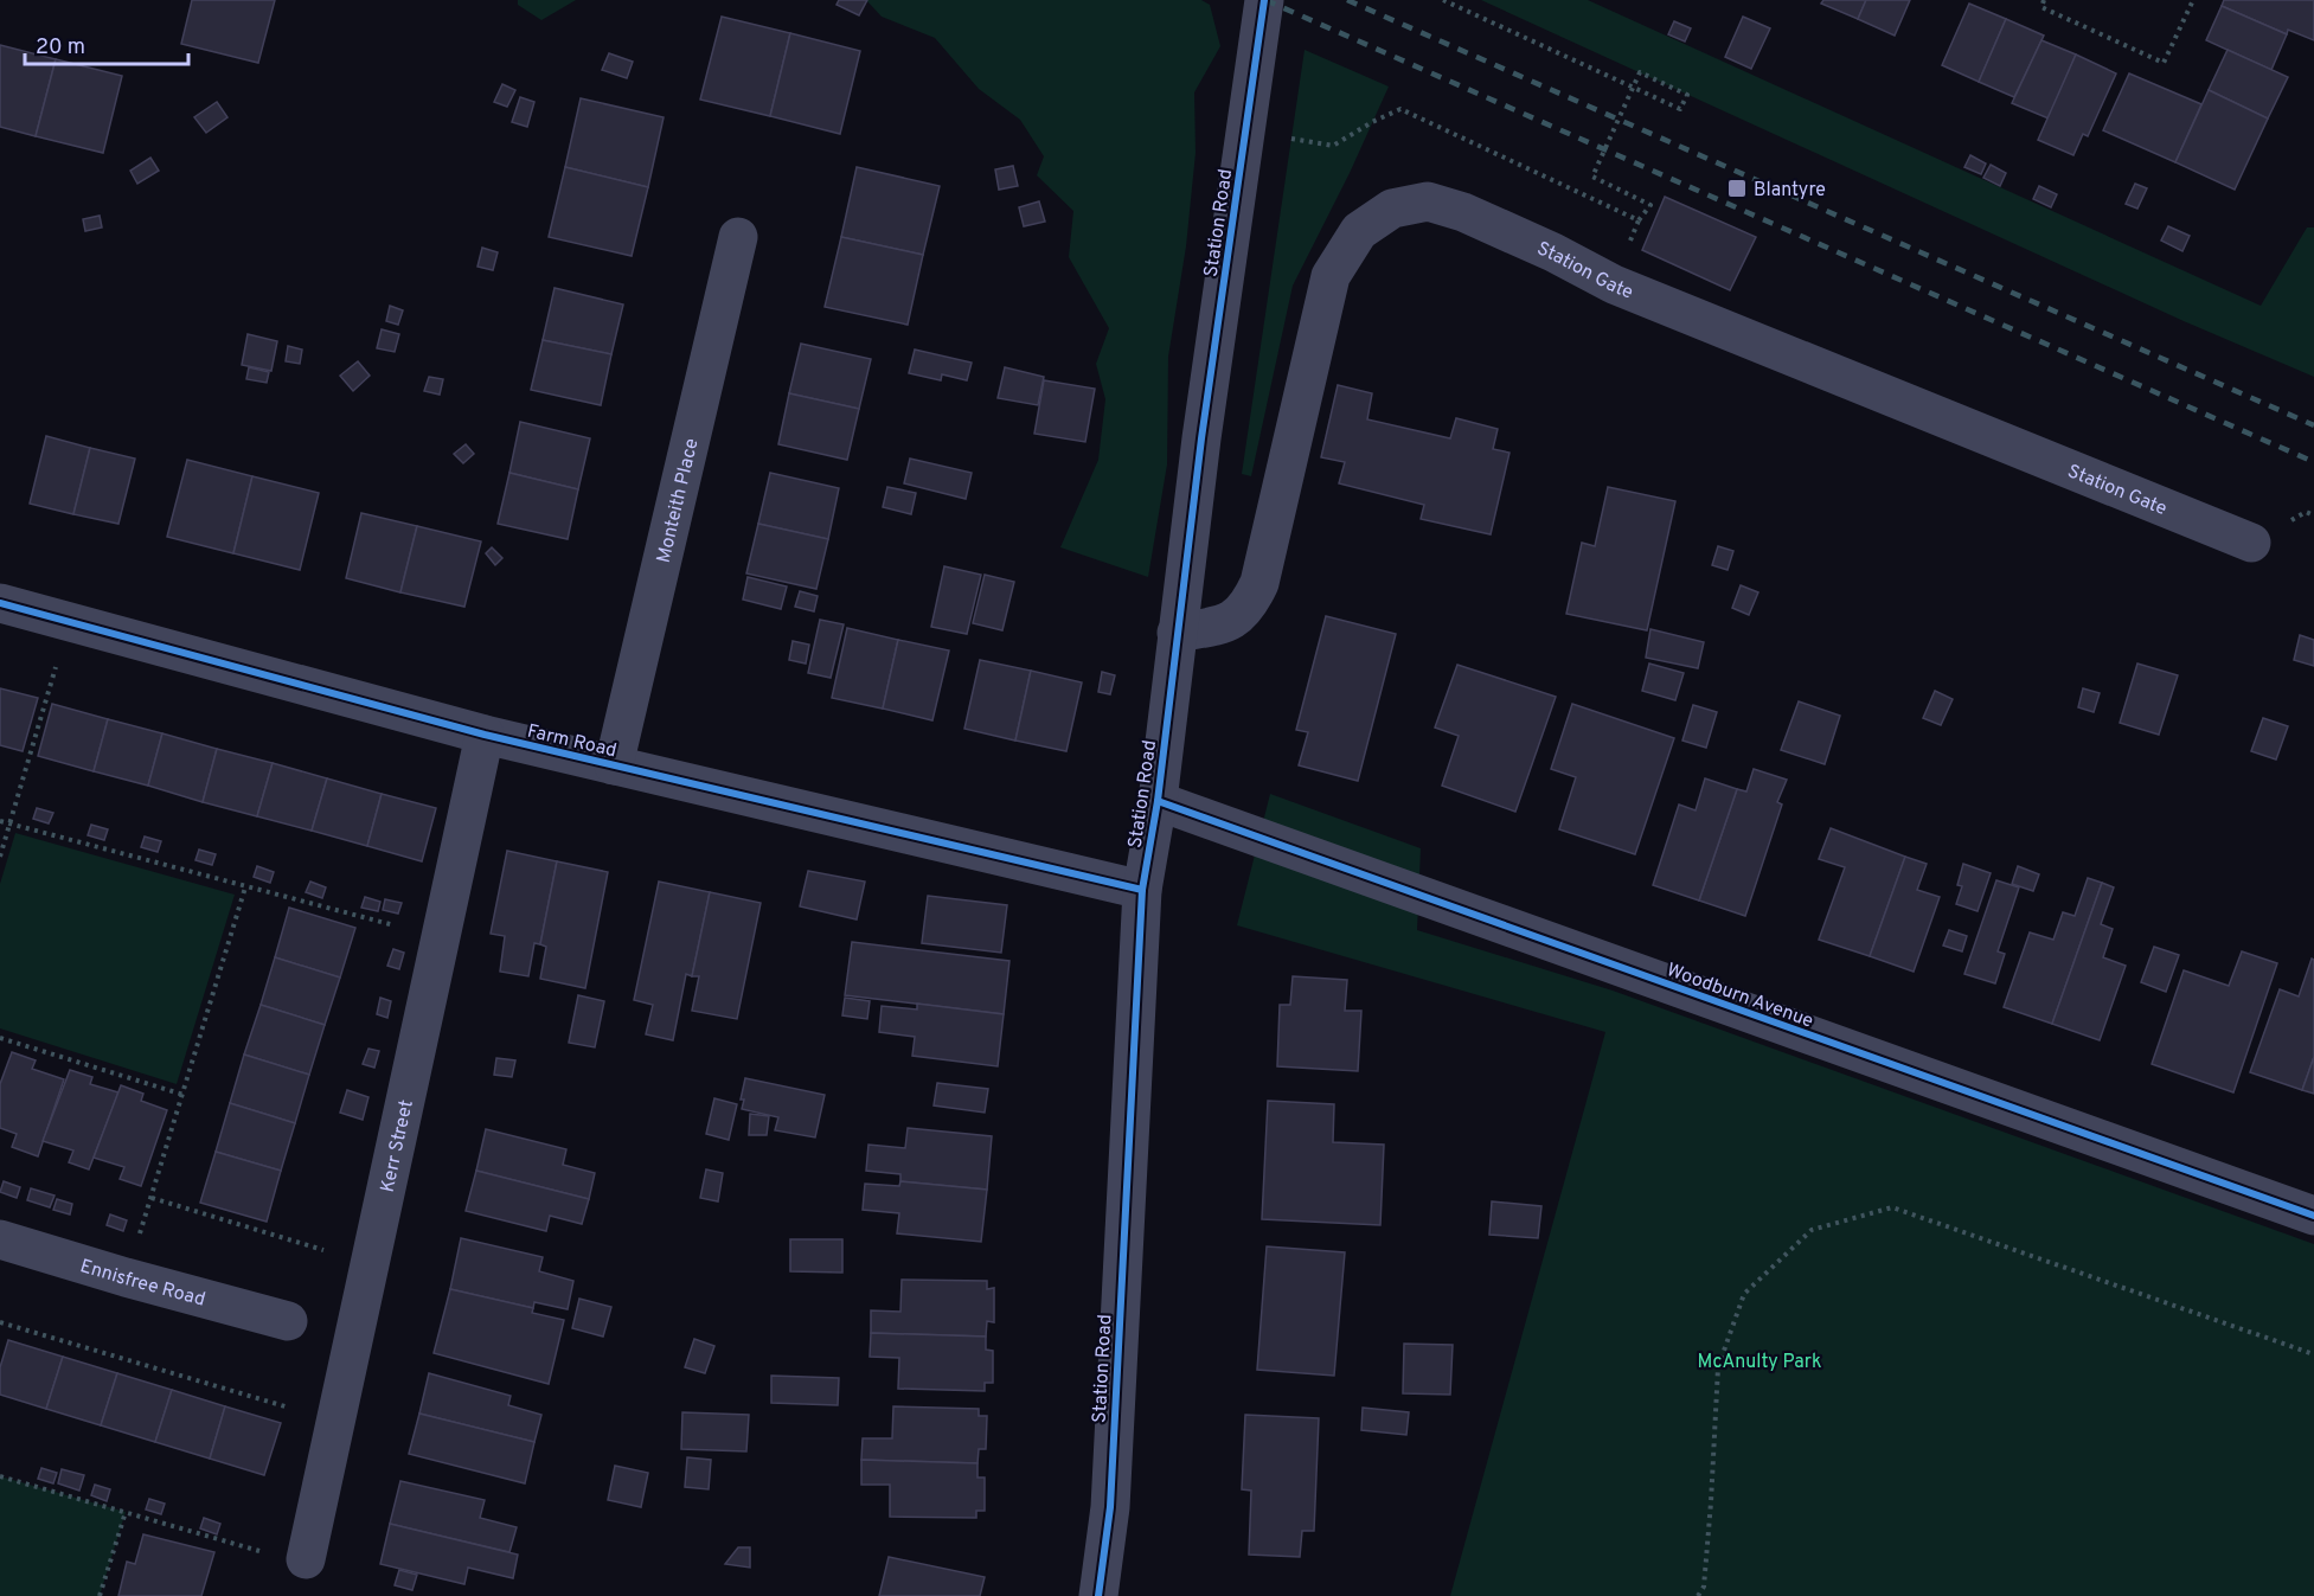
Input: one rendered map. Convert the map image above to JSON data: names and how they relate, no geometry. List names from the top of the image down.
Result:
{
  "streets": {
    "street": [
      "Station Road",
      "Station Gate",
      "Monteith Place",
      "Farm Road",
      "Woodburn Avenue",
      "Kerr Street",
      "Ennisfree Road"
    ]
  },
  "crossings": [
    ["Station Road", "Station Gate"],
    ["Station Road", "Farm Road"],
    ["Station Road", "Woodburn Avenue"],
    ["Monteith Place", "Farm Road"],
    ["Farm Road", "Kerr Street"]
  ],
  "parks": ["McAnulty Park"],
  "places": {
    "transit": ["Blantyre"]
  },
  "scale_bar": "20 m"
}
